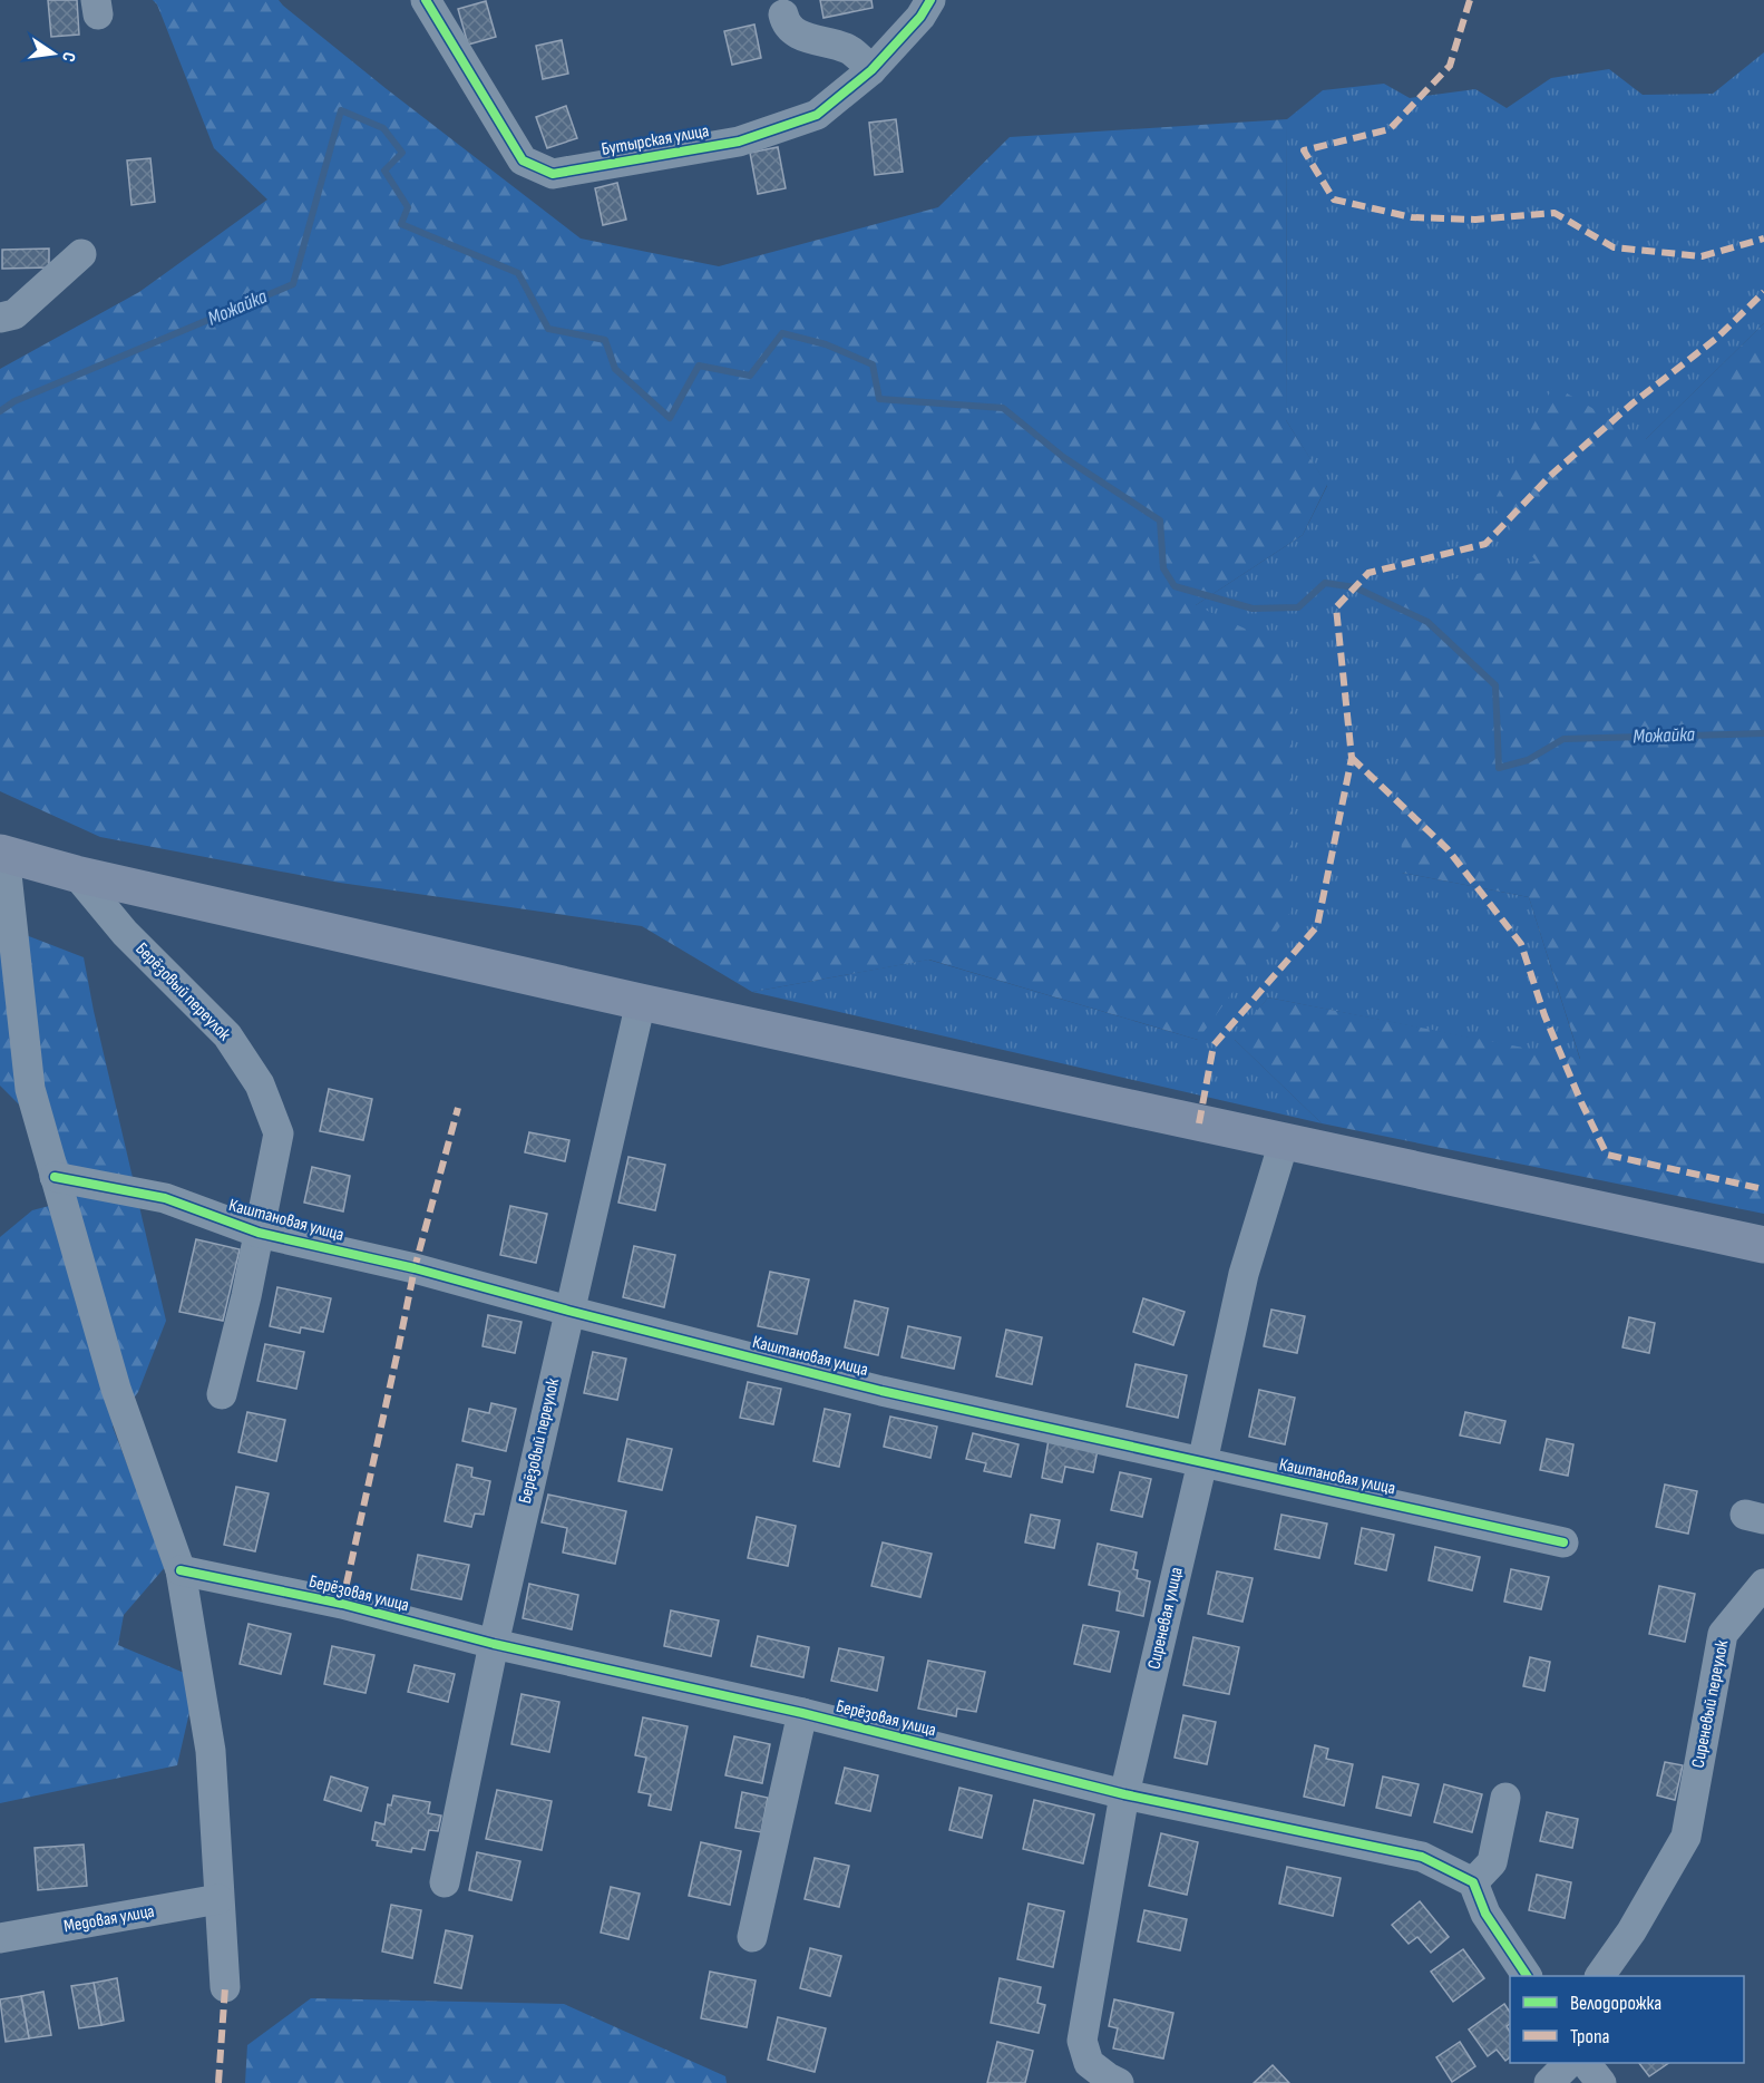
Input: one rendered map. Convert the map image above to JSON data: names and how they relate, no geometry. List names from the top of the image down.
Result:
{
  "streets": {
    "street": [
      "Бутырская улица",
      "Берёзовый переулок",
      "Каштановая улица",
      "Берёзовая улица",
      "Сиреневая улица",
      "Сиреневый переулок",
      "Медовая улица"
    ]
  },
  "crossings": [
    ["Берёзовый переулок", "Каштановая улица"],
    ["Берёзовый переулок", "Берёзовая улица"],
    ["Каштановая улица", "Сиреневая улица"],
    ["Берёзовая улица", "Сиреневая улица"]
  ],
  "water": ["Можайка"],
  "legend": ["Велодорожка", "Тропа"],
  "north": "right"
}
